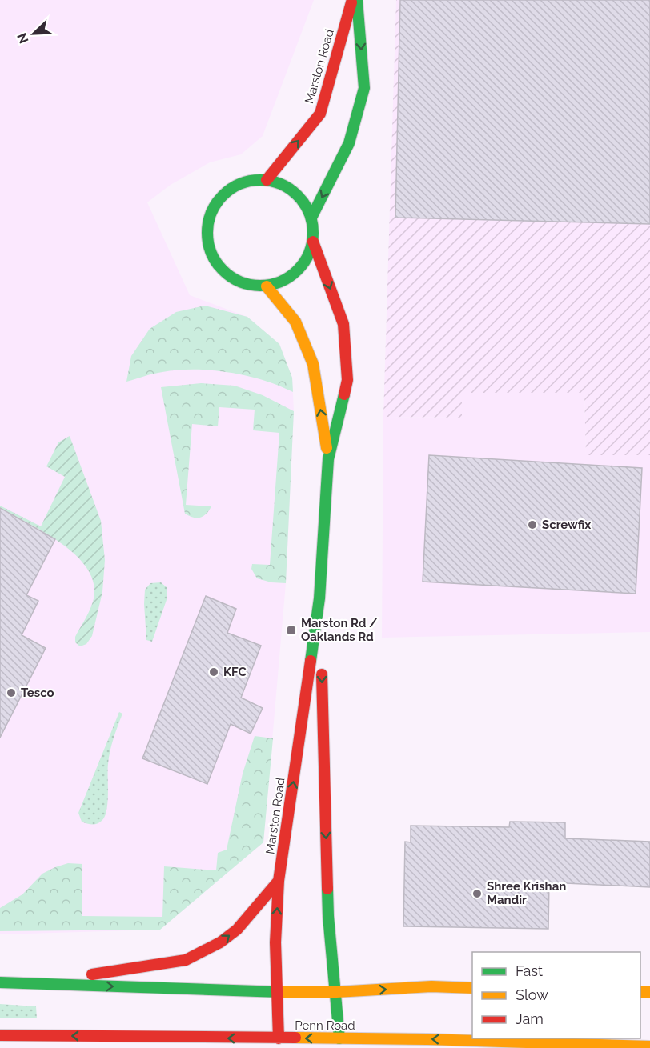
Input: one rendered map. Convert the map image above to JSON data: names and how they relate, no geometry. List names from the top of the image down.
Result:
{
  "streets": {
    "main road": ["Marston Road", "Penn Road"]
  },
  "crossings": [
    ["Marston Road", "Penn Road"]
  ],
  "places": {
    "other": [
      "Screwfix",
      "KFC",
      "Tesco",
      "Shree Krishan Mandir"
    ],
    "transit": ["Marston Rd / Oaklands Rd"]
  },
  "legend": ["Fast", "Slow", "Jam"],
  "north": "bottom left"
}
